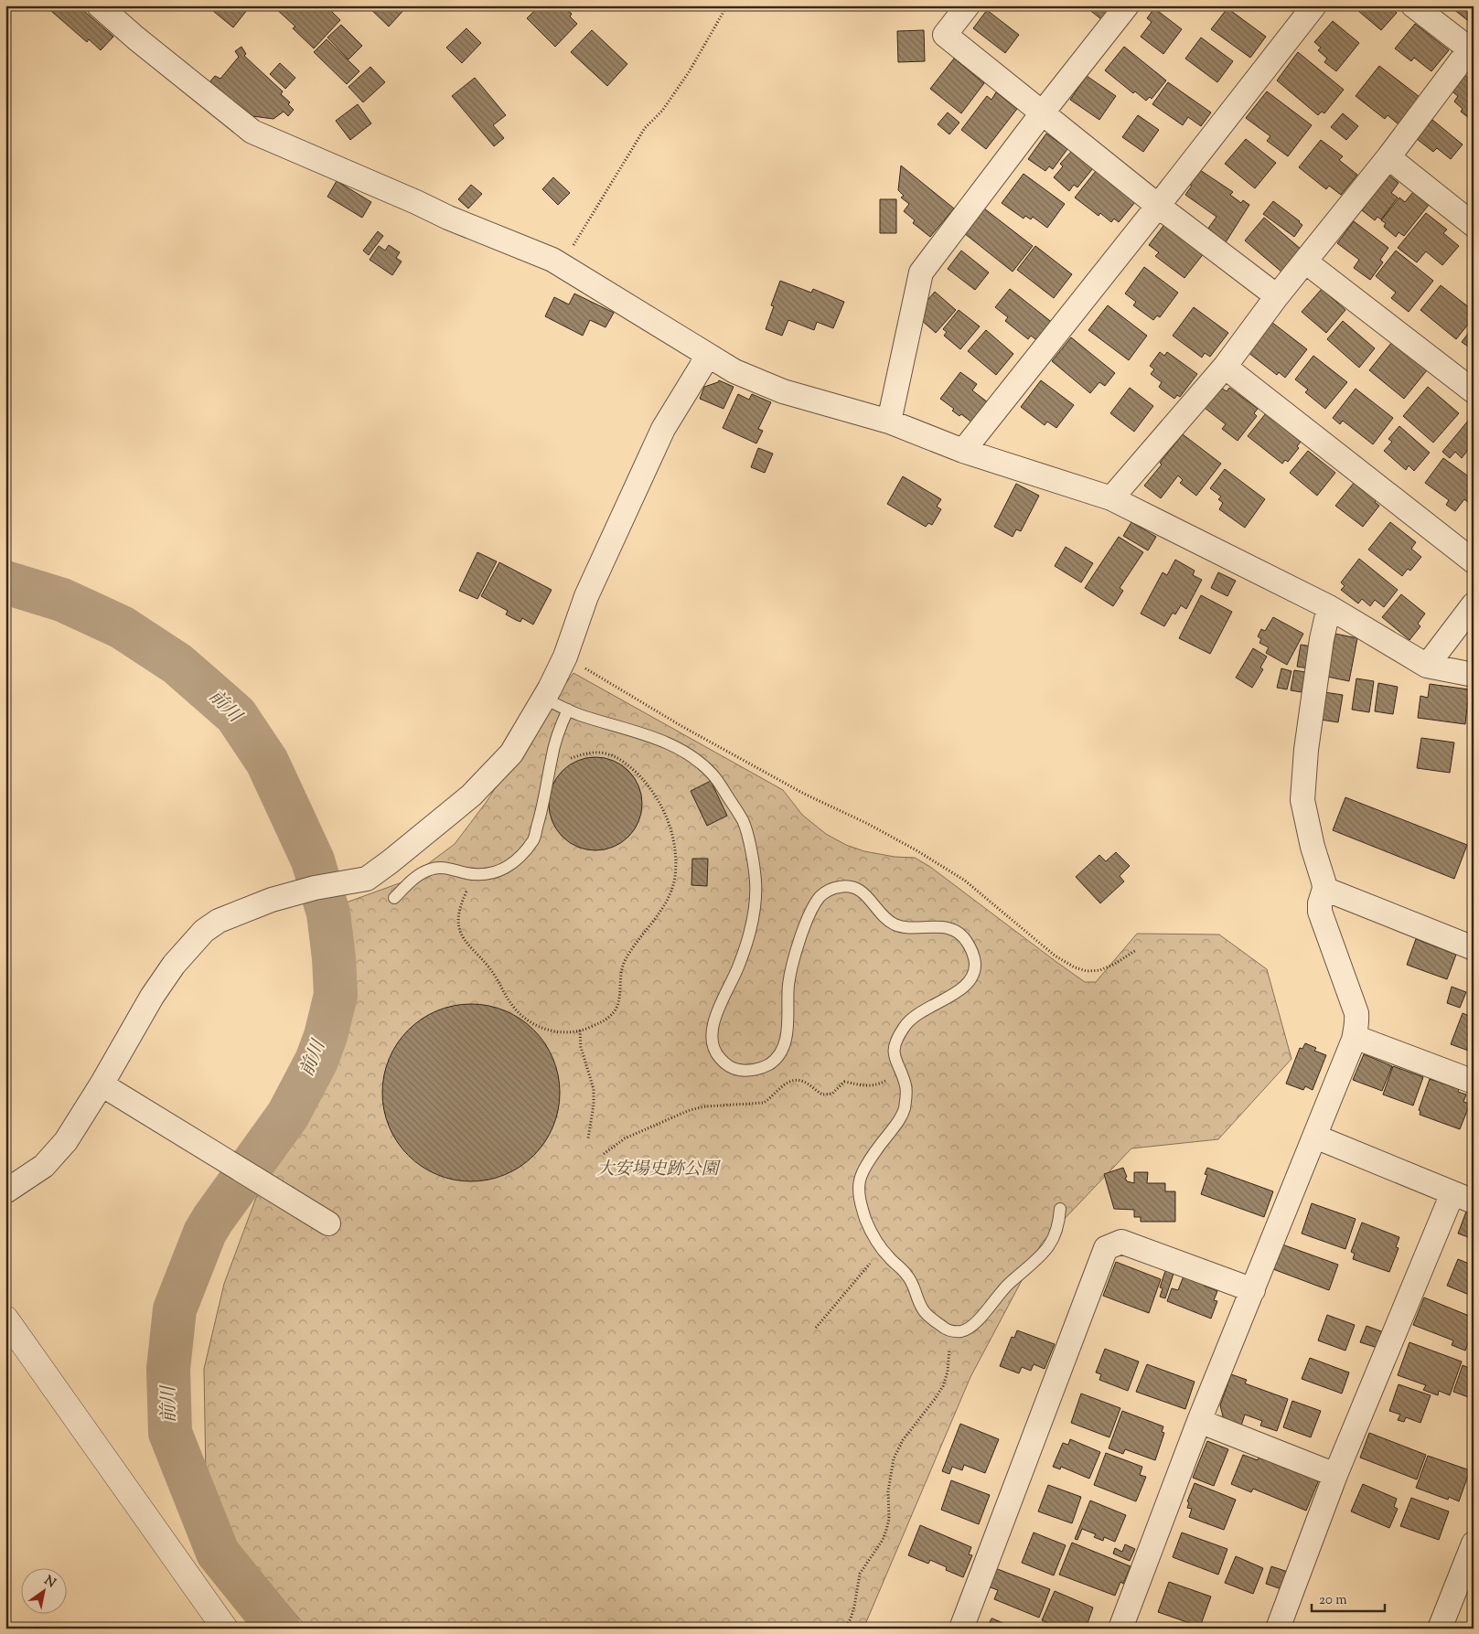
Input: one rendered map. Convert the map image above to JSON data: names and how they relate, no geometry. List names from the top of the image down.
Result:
{
  "water": ["前川"],
  "parks": ["大安場史跡公園"],
  "scale_bar": "20 m",
  "north": "top right"
}
